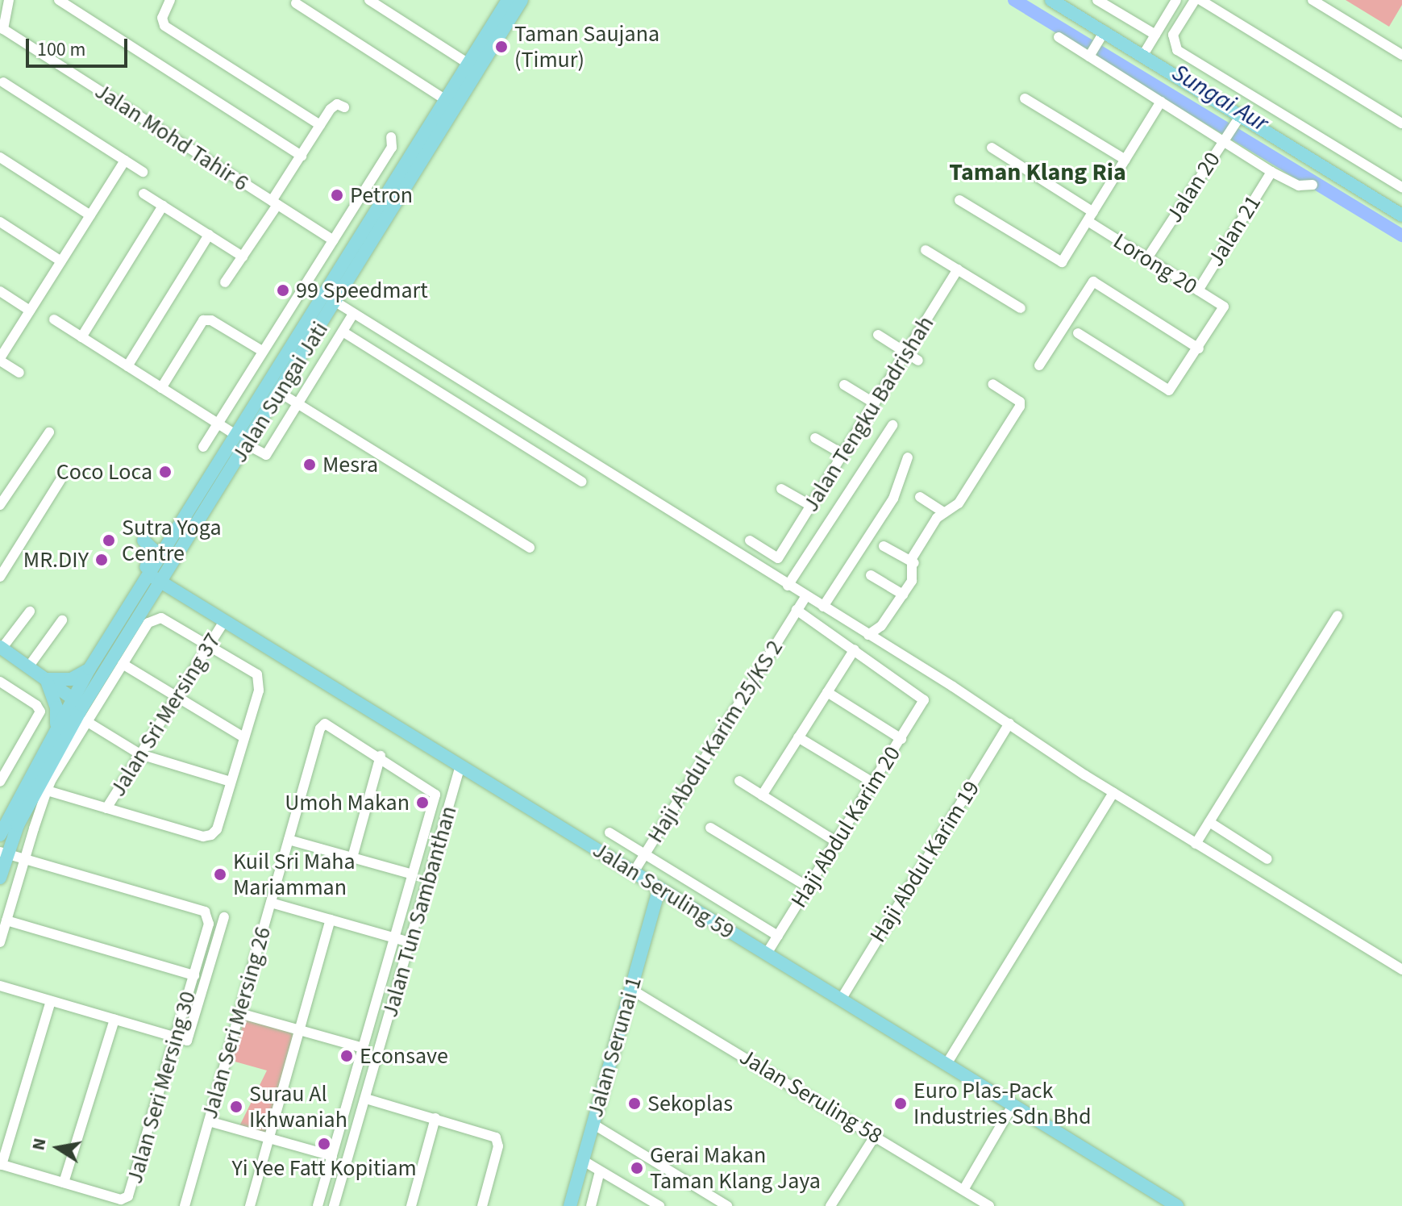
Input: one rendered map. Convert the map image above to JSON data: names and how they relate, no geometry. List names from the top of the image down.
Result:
{
  "streets": {
    "main road": ["Jalan Sungai Jati", "Jalan Seruling 59", "Jalan Serunai 1"],
    "street": [
      "Jalan Mohd Tahir 6",
      "Jalan 20",
      "Jalan 21",
      "Lorong 20",
      "Jalan Tengku Badrishah",
      "Jalan Sri Mersing 37",
      "Haji Abdul Karim 25/KS 2",
      "Haji Abdul Karim 20",
      "Haji Abdul Karim 19",
      "Jalan Tun Sambanthan",
      "Jalan Seri Mersing 26",
      "Jalan Seri Mersing 30",
      "Jalan Seruling 58"
    ]
  },
  "crossings": [
    ["Jalan Mohd Tahir 6", "Jalan Sungai Jati"],
    ["Jalan 20", "Lorong 20"],
    ["Jalan 21", "Lorong 20"],
    ["Jalan Sungai Jati", "Jalan Seruling 59"],
    ["Jalan Sri Mersing 37", "Jalan Seruling 59"],
    ["Haji Abdul Karim 25/KS 2", "Jalan Seruling 59"],
    ["Haji Abdul Karim 20", "Jalan Seruling 59"],
    ["Haji Abdul Karim 19", "Jalan Seruling 59"],
    ["Jalan Seruling 59", "Jalan Tun Sambanthan"],
    ["Jalan Seruling 59", "Jalan Serunai 1"],
    ["Jalan Serunai 1", "Jalan Seruling 58"]
  ],
  "districts": ["Taman Klang Ria"],
  "water": ["Sungai Aur"],
  "places": [
    "Taman Saujana (Timur)",
    "Petron",
    "99 Speedmart",
    "Mesra",
    "Coco Loca",
    "Sutra Yoga Centre",
    "MR.DIY",
    "Umoh Makan",
    "Kuil Sri Maha Mariamman",
    "Econsave",
    "Sekoplas",
    "Euro Plas-Pack Industries Sdn Bhd",
    "Surau Al Ikhwaniah",
    "Yi Yee Fatt Kopitiam",
    "Gerai Makan Taman Klang Jaya"
  ],
  "scale_bar": "100 m",
  "north": "left"
}
